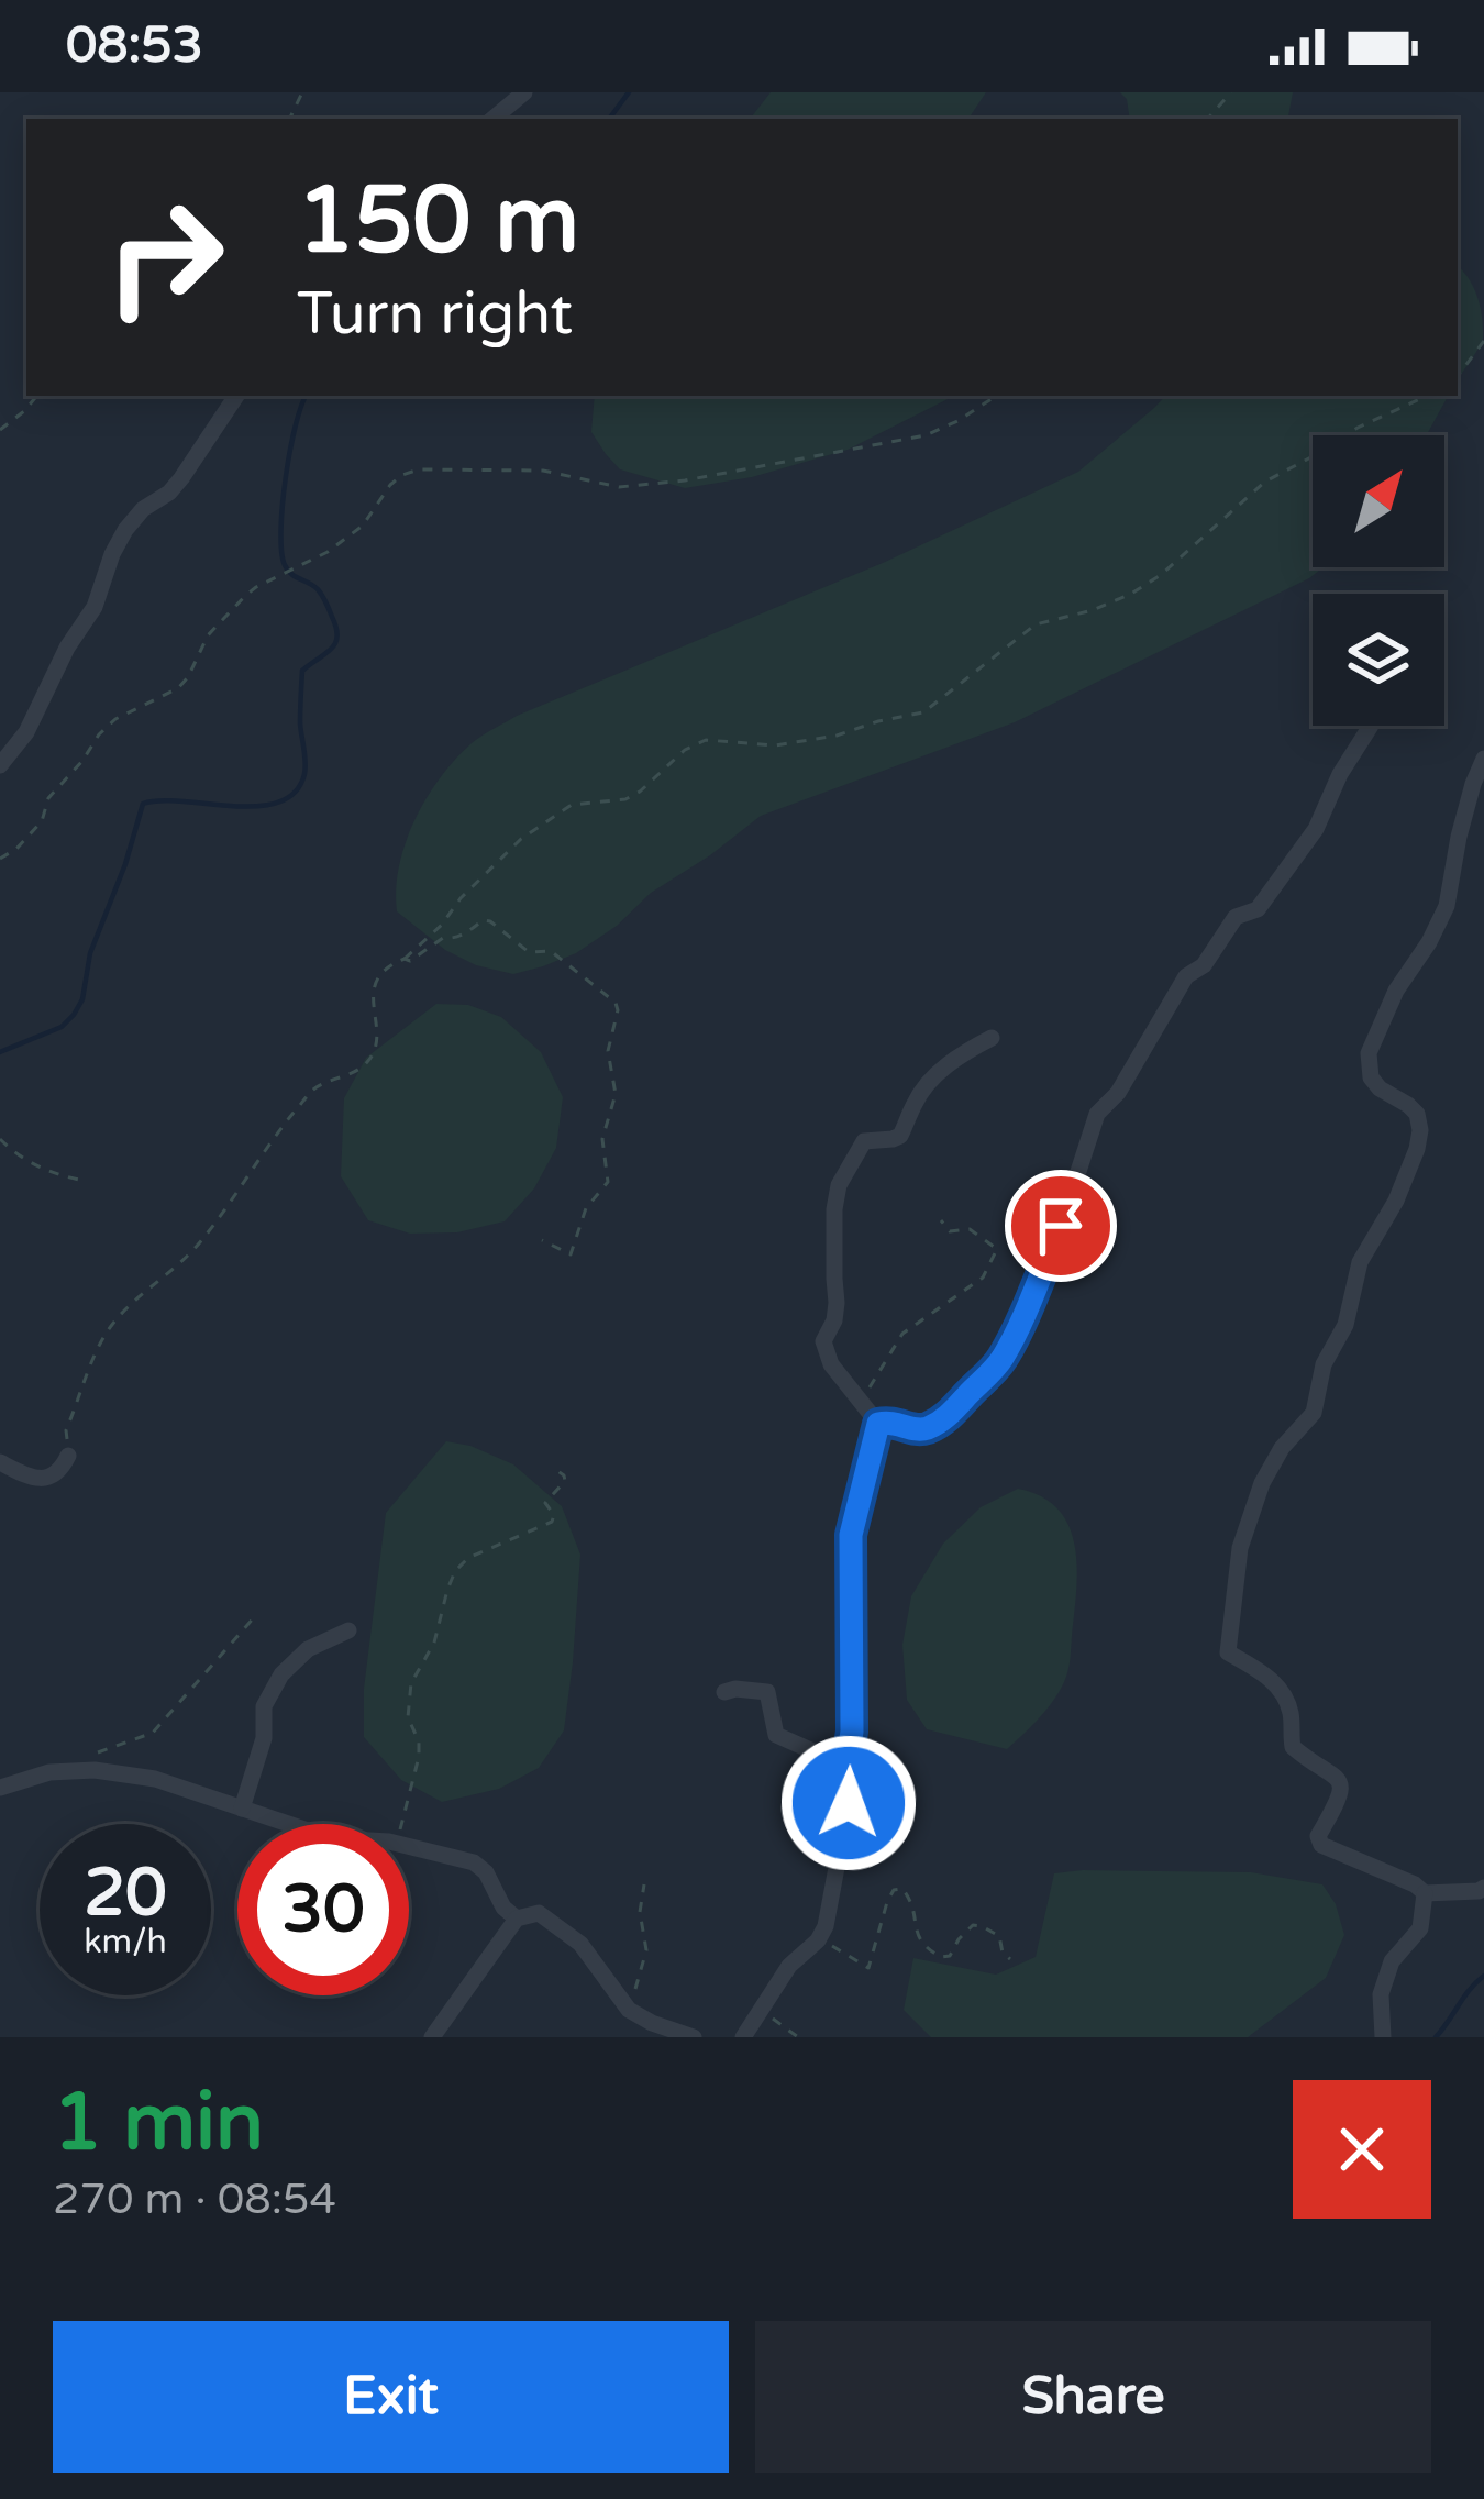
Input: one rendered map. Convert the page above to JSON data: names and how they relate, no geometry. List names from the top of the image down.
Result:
{
  "north": "top right",
  "page": {
    "status": "08:53",
    "turn": ["150 m", "Turn right"],
    "speed": "20 km/h",
    "limit": "30",
    "heading": ["1 min", "270 m · 08:54"],
    "buttons": ["Exit", "Share"]
  }
}
